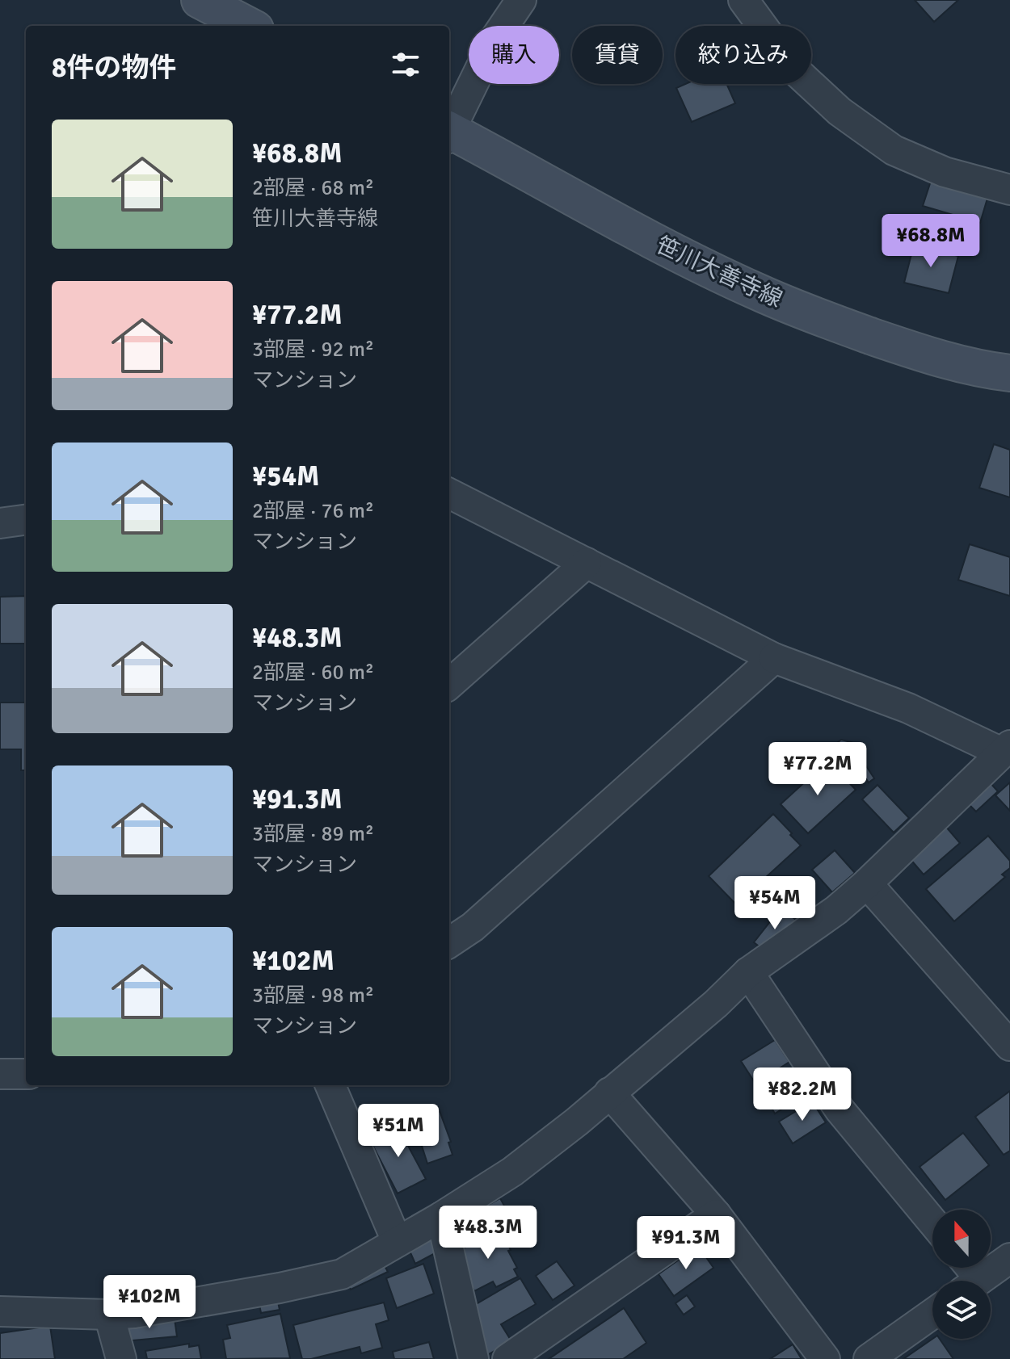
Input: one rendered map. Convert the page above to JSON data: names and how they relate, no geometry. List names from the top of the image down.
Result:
{
  "streets": {
    "street": ["笹川大善寺線"]
  },
  "north": "top",
  "page": {
    "chip": ["購入", "賃貸", "絞り込み"],
    "heading": "8件の物件",
    "list": [
      {
        "name": "¥68.8M",
        "note": "2部屋 · 68 m² · 笹川大善寺線"
      },
      {
        "name": "¥77.2M",
        "note": "3部屋 · 92 m² · マンション"
      },
      {
        "name": "¥54M",
        "note": "2部屋 · 76 m² · マンション"
      },
      {
        "name": "¥48.3M",
        "note": "2部屋 · 60 m² · マンション"
      },
      {
        "name": "¥91.3M",
        "note": "3部屋 · 89 m² · マンション"
      },
      {
        "name": "¥102M",
        "note": "3部屋 · 98 m² · マンション"
      }
    ],
    "price": [
      "¥68.8M",
      "¥77.2M",
      "¥54M",
      "¥82.2M",
      "¥51M",
      "¥48.3M",
      "¥91.3M",
      "¥102M"
    ]
  }
}
